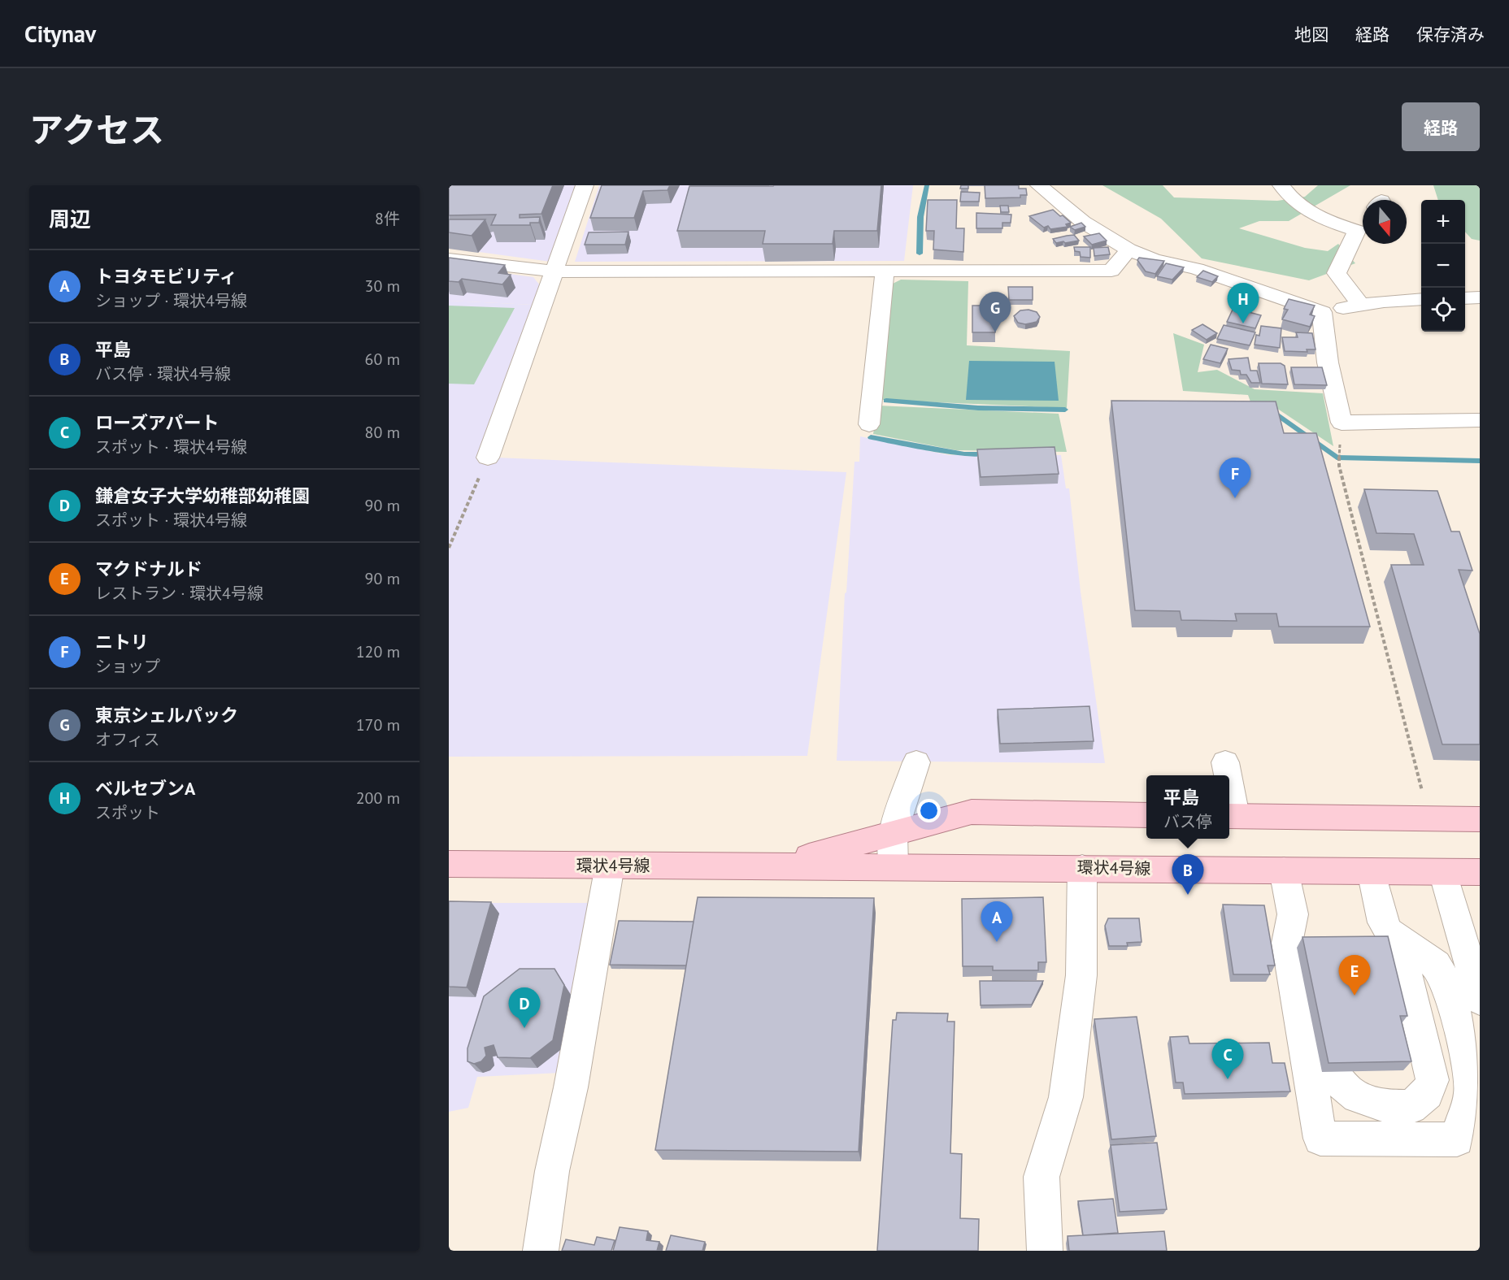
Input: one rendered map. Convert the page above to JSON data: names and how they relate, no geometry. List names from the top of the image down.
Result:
{
  "streets": {
    "main road": ["環状4号線"]
  },
  "north": "bottom",
  "page": {
    "header": "Citynav",
    "nav": ["地図", "経路", "保存済み"],
    "title": "アクセス",
    "buttons": "経路",
    "heading": ["周辺", "8件"],
    "map_buttons": ["+", "−"],
    "list": [
      {
        "mark": "A",
        "name": "トヨタモビリティ",
        "note": "ショップ · 環状4号線",
        "value": "30 m"
      },
      {
        "mark": "B",
        "name": "平島",
        "note": "バス停 · 環状4号線",
        "value": "60 m"
      },
      {
        "mark": "C",
        "name": "ローズアパート",
        "note": "スポット · 環状4号線",
        "value": "80 m"
      },
      {
        "mark": "D",
        "name": "鎌倉女子大学幼稚部幼稚園",
        "note": "スポット · 環状4号線",
        "value": "90 m"
      },
      {
        "mark": "E",
        "name": "マクドナルド",
        "note": "レストラン · 環状4号線",
        "value": "90 m"
      },
      {
        "mark": "F",
        "name": "ニトリ",
        "note": "ショップ",
        "value": "120 m"
      },
      {
        "mark": "G",
        "name": "東京シェルパック",
        "note": "オフィス",
        "value": "170 m"
      },
      {
        "mark": "H",
        "name": "ベルセブンA",
        "note": "スポット",
        "value": "200 m"
      }
    ],
    "pins": [
      "H",
      "G",
      "F",
      "B",
      "A",
      "E",
      "D",
      "C"
    ],
    "popup": ["平島", "バス停"]
  }
}
